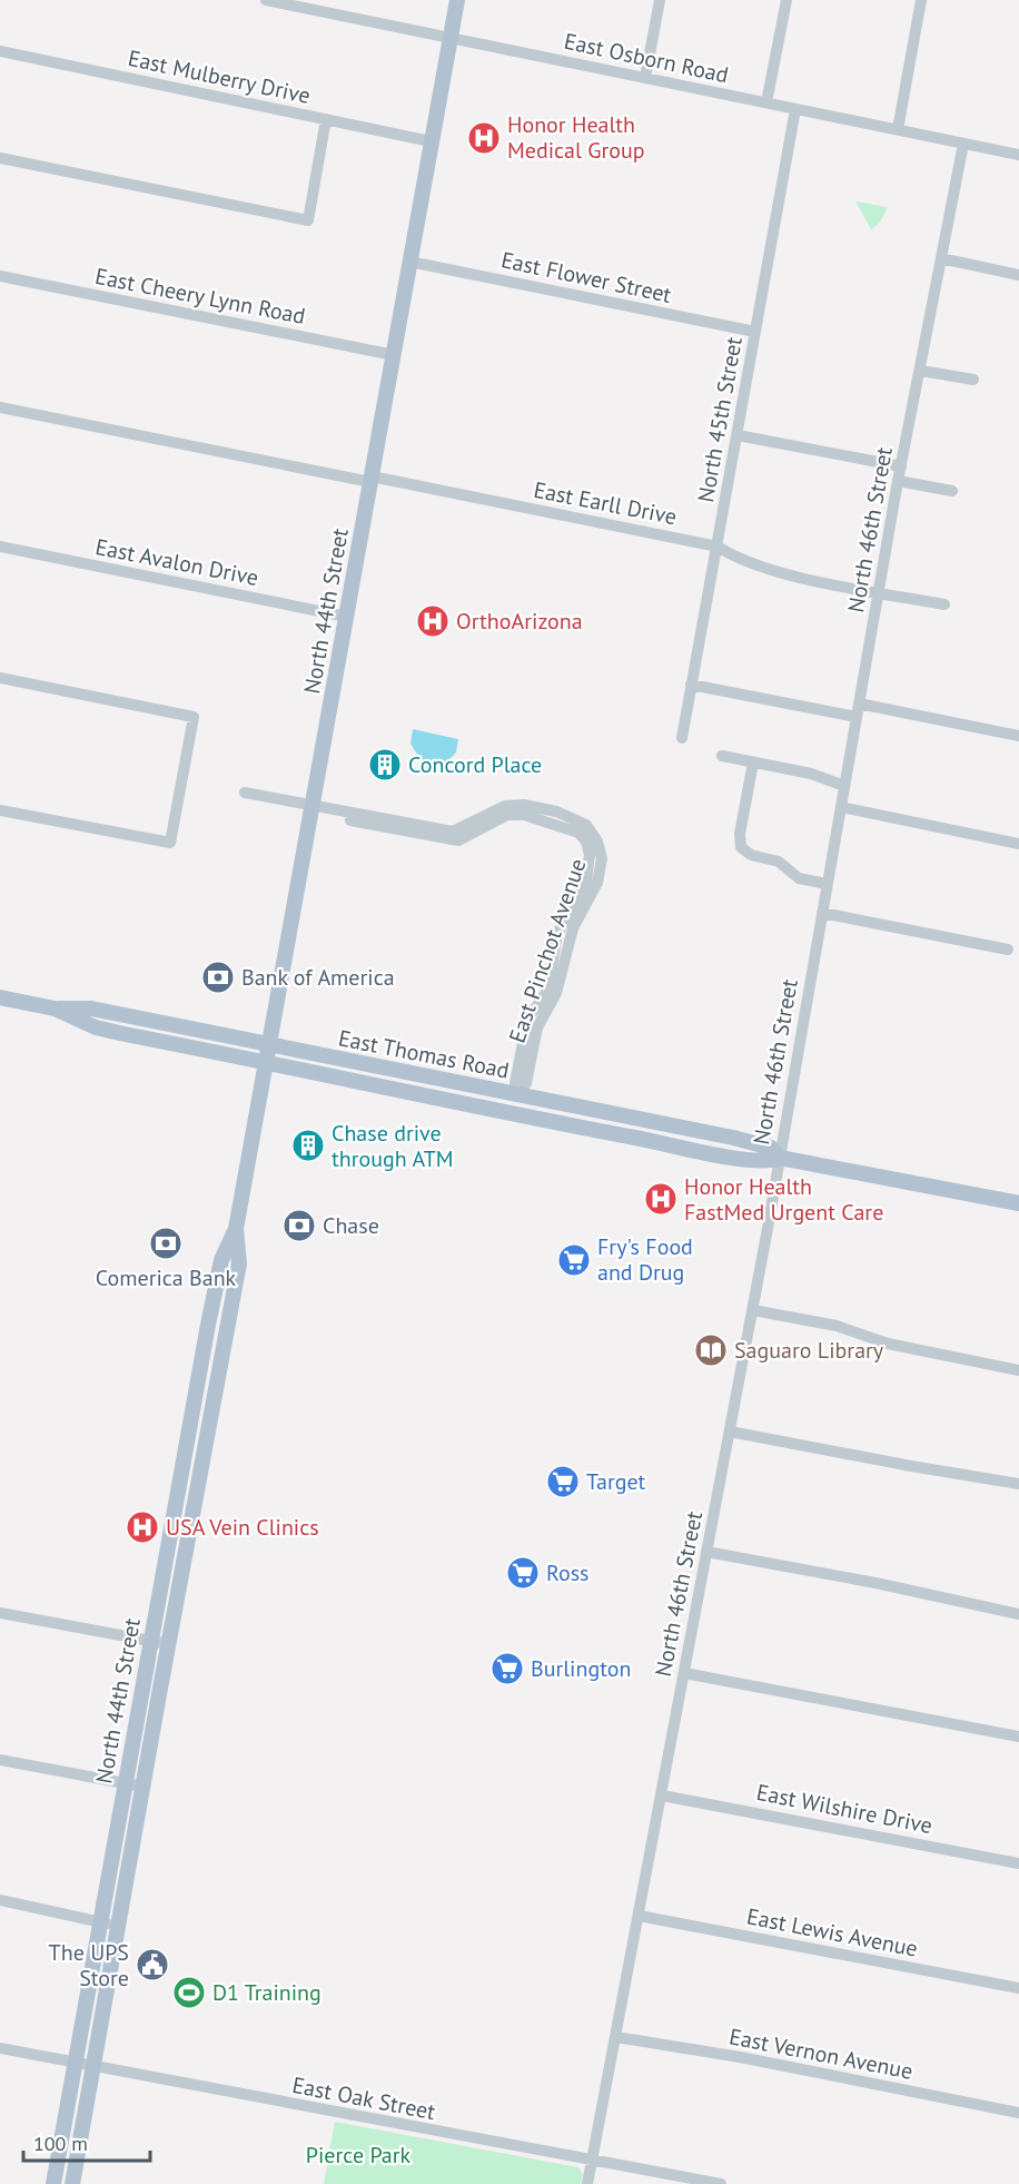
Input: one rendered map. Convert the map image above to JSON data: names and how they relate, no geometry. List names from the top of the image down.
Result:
{
  "streets": {
    "main road": ["North 44th Street", "East Thomas Road"],
    "street": [
      "East Osborn Road",
      "East Mulberry Drive",
      "East Flower Street",
      "East Cheery Lynn Road",
      "North 45th Street",
      "East Earll Drive",
      "North 46th Street",
      "East Avalon Drive",
      "East Pinchot Avenue",
      "East Wilshire Drive",
      "East Lewis Avenue",
      "East Vernon Avenue",
      "East Oak Street"
    ]
  },
  "crossings": [
    ["East Osborn Road", "North 45th Street"],
    ["East Osborn Road", "North 46th Street"],
    ["East Osborn Road", "North 44th Street"],
    ["East Mulberry Drive", "North 44th Street"],
    ["East Flower Street", "North 45th Street"],
    ["East Flower Street", "North 44th Street"],
    ["East Cheery Lynn Road", "North 44th Street"],
    ["North 45th Street", "East Earll Drive"],
    ["East Earll Drive", "North 46th Street"],
    ["East Earll Drive", "North 44th Street"],
    ["North 46th Street", "East Thomas Road"],
    ["North 46th Street", "East Wilshire Drive"],
    ["North 46th Street", "East Lewis Avenue"],
    ["North 46th Street", "East Vernon Avenue"],
    ["North 46th Street", "East Oak Street"],
    ["East Avalon Drive", "North 44th Street"],
    ["North 44th Street", "East Pinchot Avenue"],
    ["North 44th Street", "East Thomas Road"],
    ["North 44th Street", "East Oak Street"],
    ["East Pinchot Avenue", "East Thomas Road"]
  ],
  "parks": ["Pierce Park"],
  "places": {
    "hospital": [
      "Honor Health Medical Group",
      "OrthoArizona",
      "Honor Health FastMed Urgent Care",
      "USA Vein Clinics"
    ],
    "building": ["Concord Place", "Chase drive through ATM"],
    "bank": ["Bank of America", "Chase", "Comerica Bank"],
    "supermarket": [
      "Fry's Food and Drug",
      "Target",
      "Ross",
      "Burlington"
    ],
    "library": ["Saguaro Library"],
    "public building": ["The UPS Store"],
    "sports": ["D1 Training"]
  },
  "scale_bar": "100 m"
}
